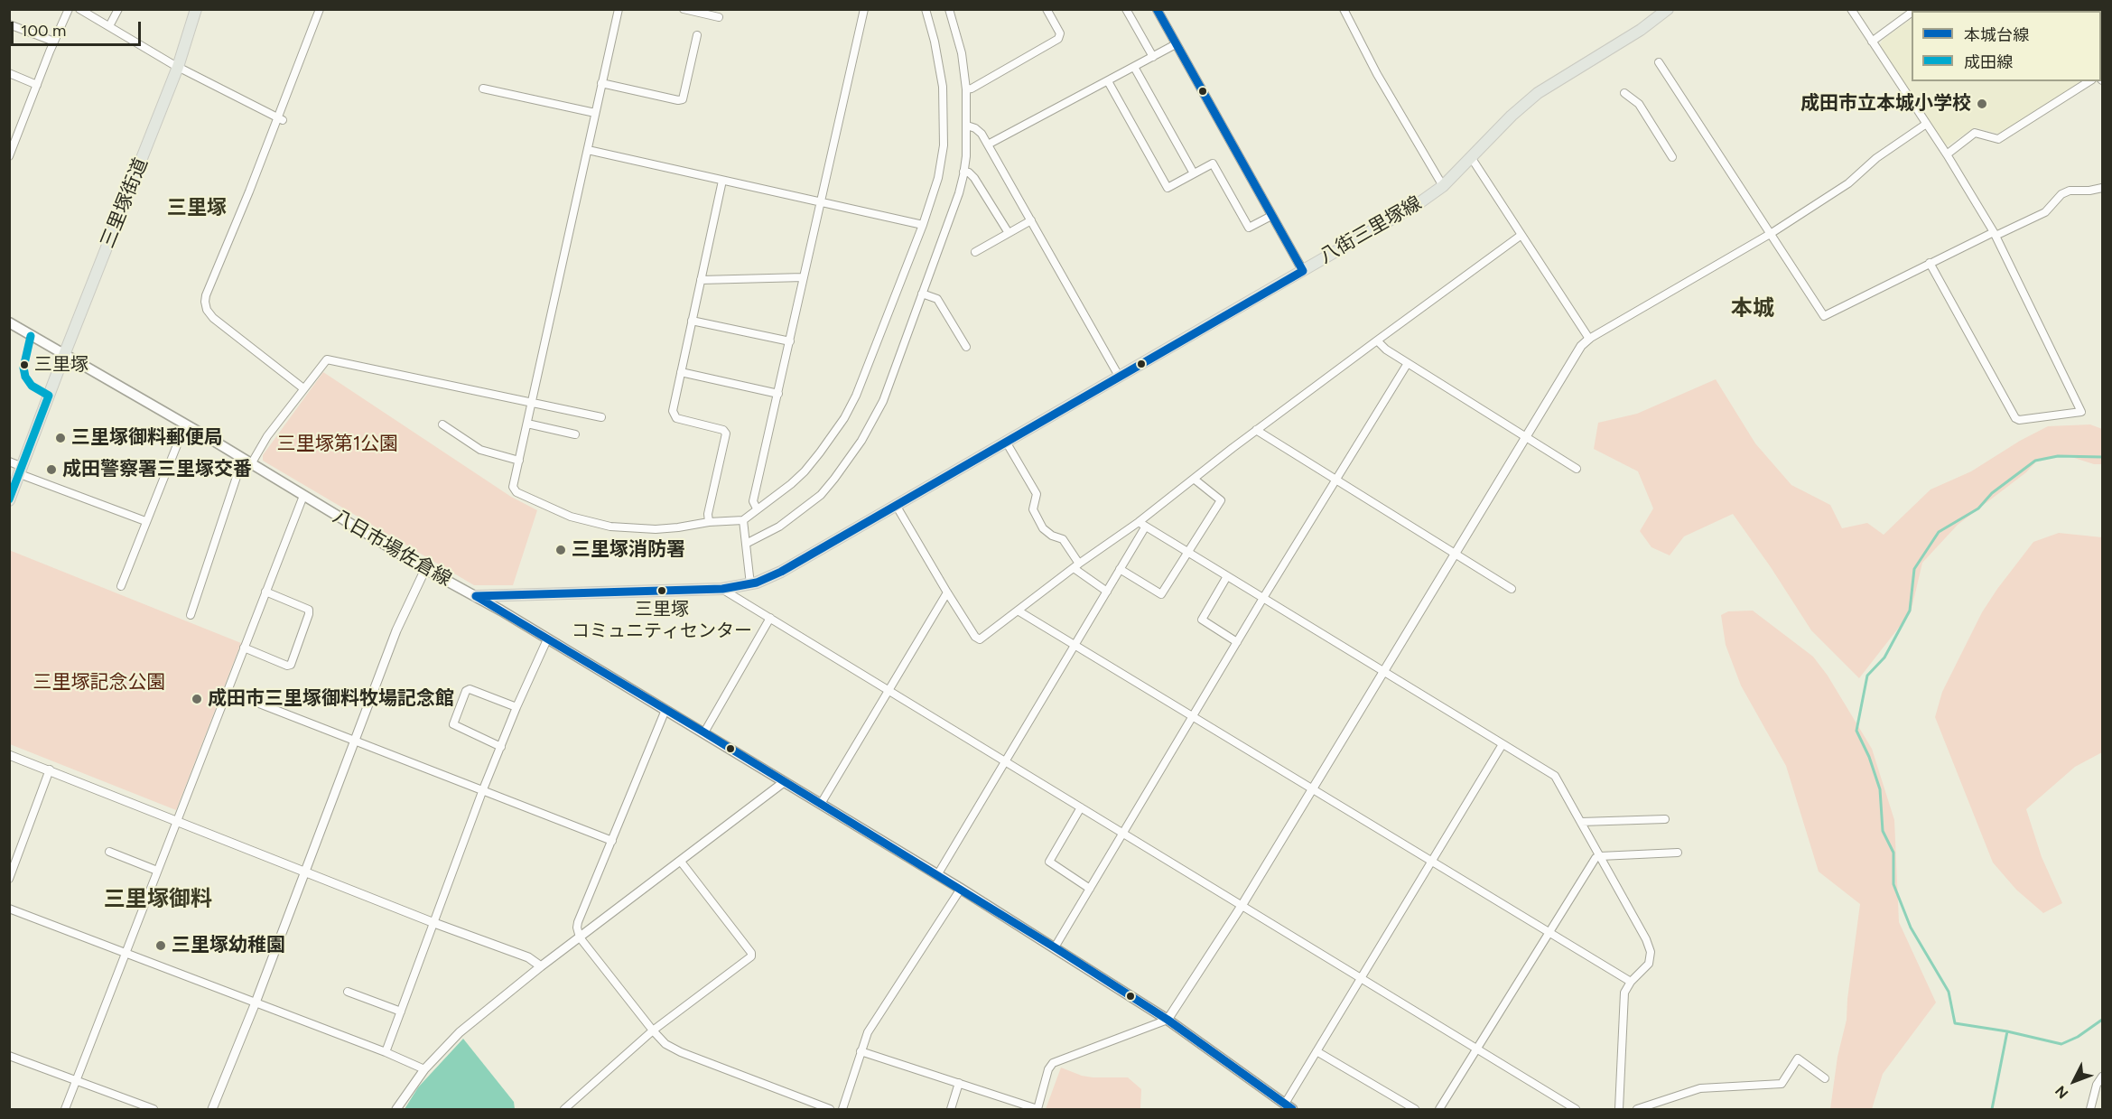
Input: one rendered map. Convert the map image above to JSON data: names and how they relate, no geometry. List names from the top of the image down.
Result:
{
  "streets": {
    "main road": ["三里塚街道", "八街三里塚線", "八日市場佐倉線"]
  },
  "crossings": [
    ["三里塚街道", "八日市場佐倉線"],
    ["八街三里塚線", "八日市場佐倉線"]
  ],
  "districts": ["三里塚", "本城", "三里塚御料"],
  "parks": ["三里塚第1公園", "三里塚記念公園"],
  "places": [
    "成田市立本城小学校",
    "三里塚",
    "三里塚御料郵便局",
    "成田警察署三里塚交番",
    "三里塚消防署",
    "三里塚 コミュニティセンター",
    "成田市三里塚御料牧場記念館",
    "三里塚幼稚園"
  ],
  "lines": ["transit line 本城台線", "transit line 成田線"],
  "legend": ["本城台線", "成田線"],
  "scale_bar": "100 m",
  "north": "bottom left"
}
